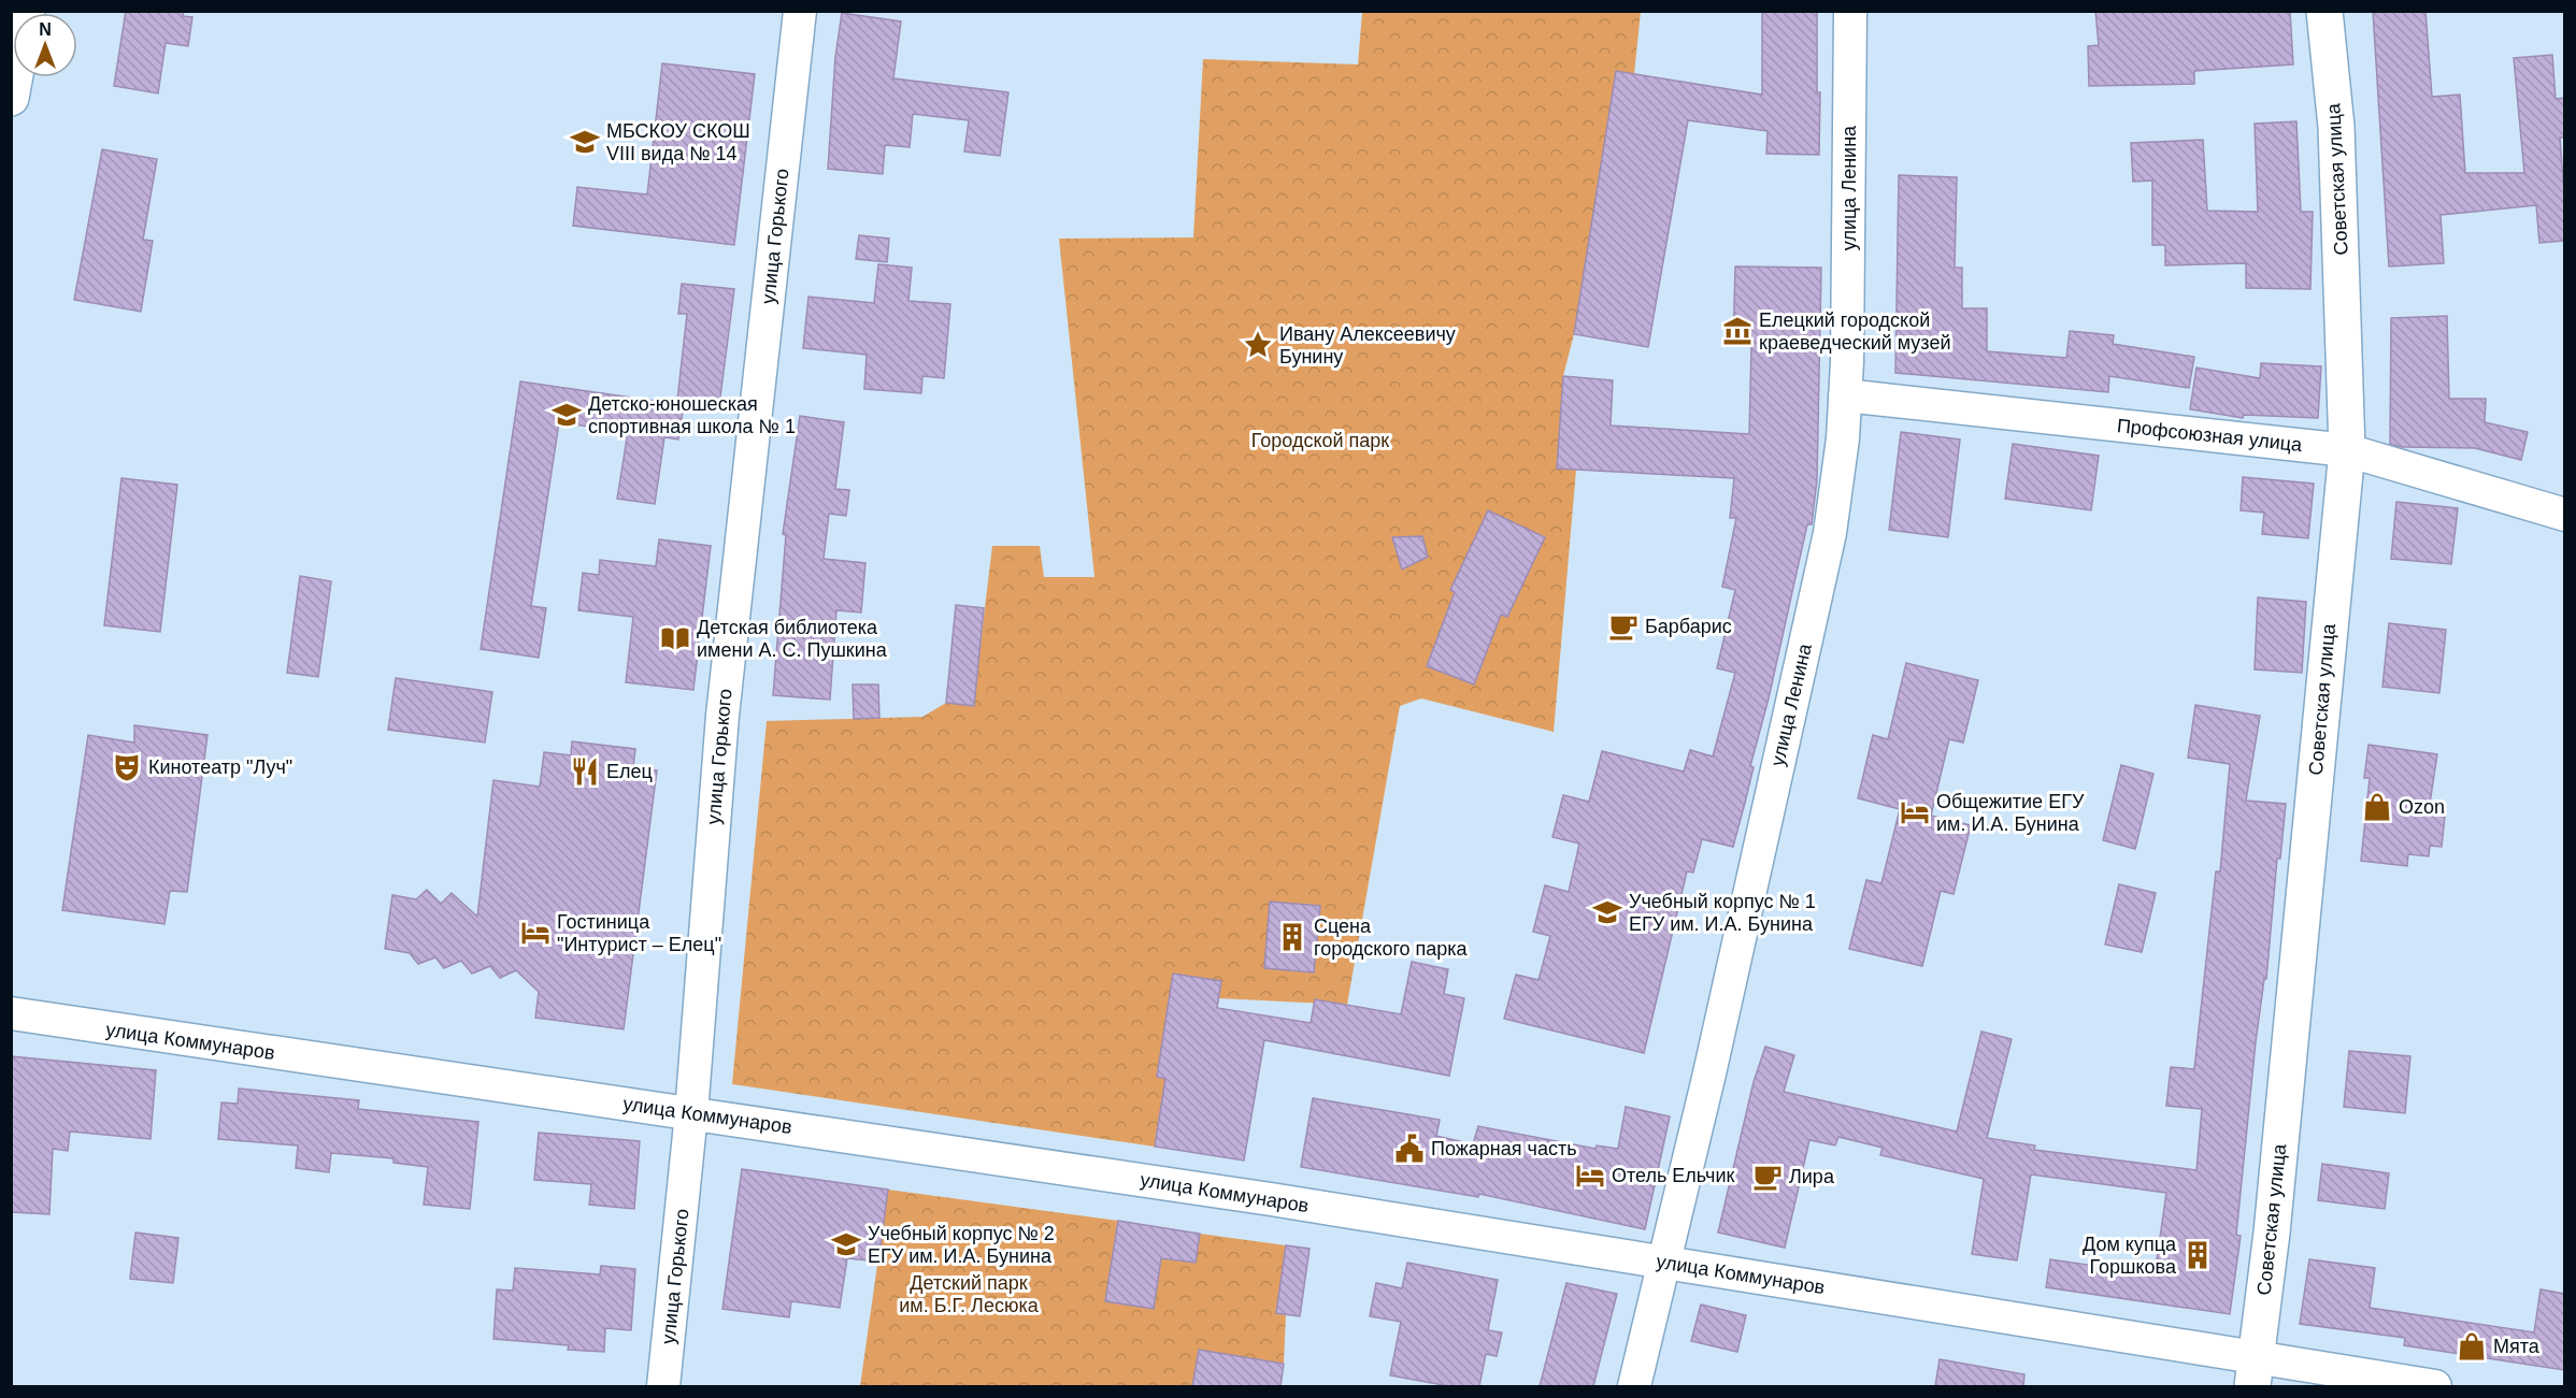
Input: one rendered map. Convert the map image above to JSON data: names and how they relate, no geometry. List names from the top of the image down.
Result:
{
  "streets": {
    "street": [
      "Советская улица",
      "улица Ленина",
      "улица Горького",
      "Профсоюзная улица",
      "улица Коммунаров"
    ]
  },
  "crossings": [
    ["Советская улица", "Профсоюзная улица"],
    ["Советская улица", "улица Коммунаров"],
    ["улица Ленина", "Профсоюзная улица"],
    ["улица Ленина", "улица Коммунаров"],
    ["улица Горького", "улица Коммунаров"]
  ],
  "parks": ["Городской парк", "Детский парк им. Б.Г. Лесюка"],
  "places": {
    "school or university": [
      "МБСКОУ СКОШ VIII вида № 14",
      "Детско-юношеская спортивная школа № 1",
      "Учебный корпус № 1 ЕГУ им. И.А. Бунина",
      "Учебный корпус № 2 ЕГУ им. И.А. Бунина"
    ],
    "museum": ["Елецкий городской краеведческий музей"],
    "place": ["Ивану Алексеевичу Бунину"],
    "cafe": ["Барбарис", "Лира"],
    "library": ["Детская библиотека имени А. С. Пушкина"],
    "theatre": ["Кинотеатр \"Луч\""],
    "restaurant": ["Елец"],
    "shop": ["Ozon", "Мята"],
    "hotel": ["Общежитие ЕГУ им. И.А. Бунина", "Гостиница \"Интурист – Елец\"", "Отель Ельчик"],
    "building": ["Сцена городского парка", "Дом купца Горшкова"],
    "public building": ["Пожарная часть"]
  },
  "north": "top"
}
